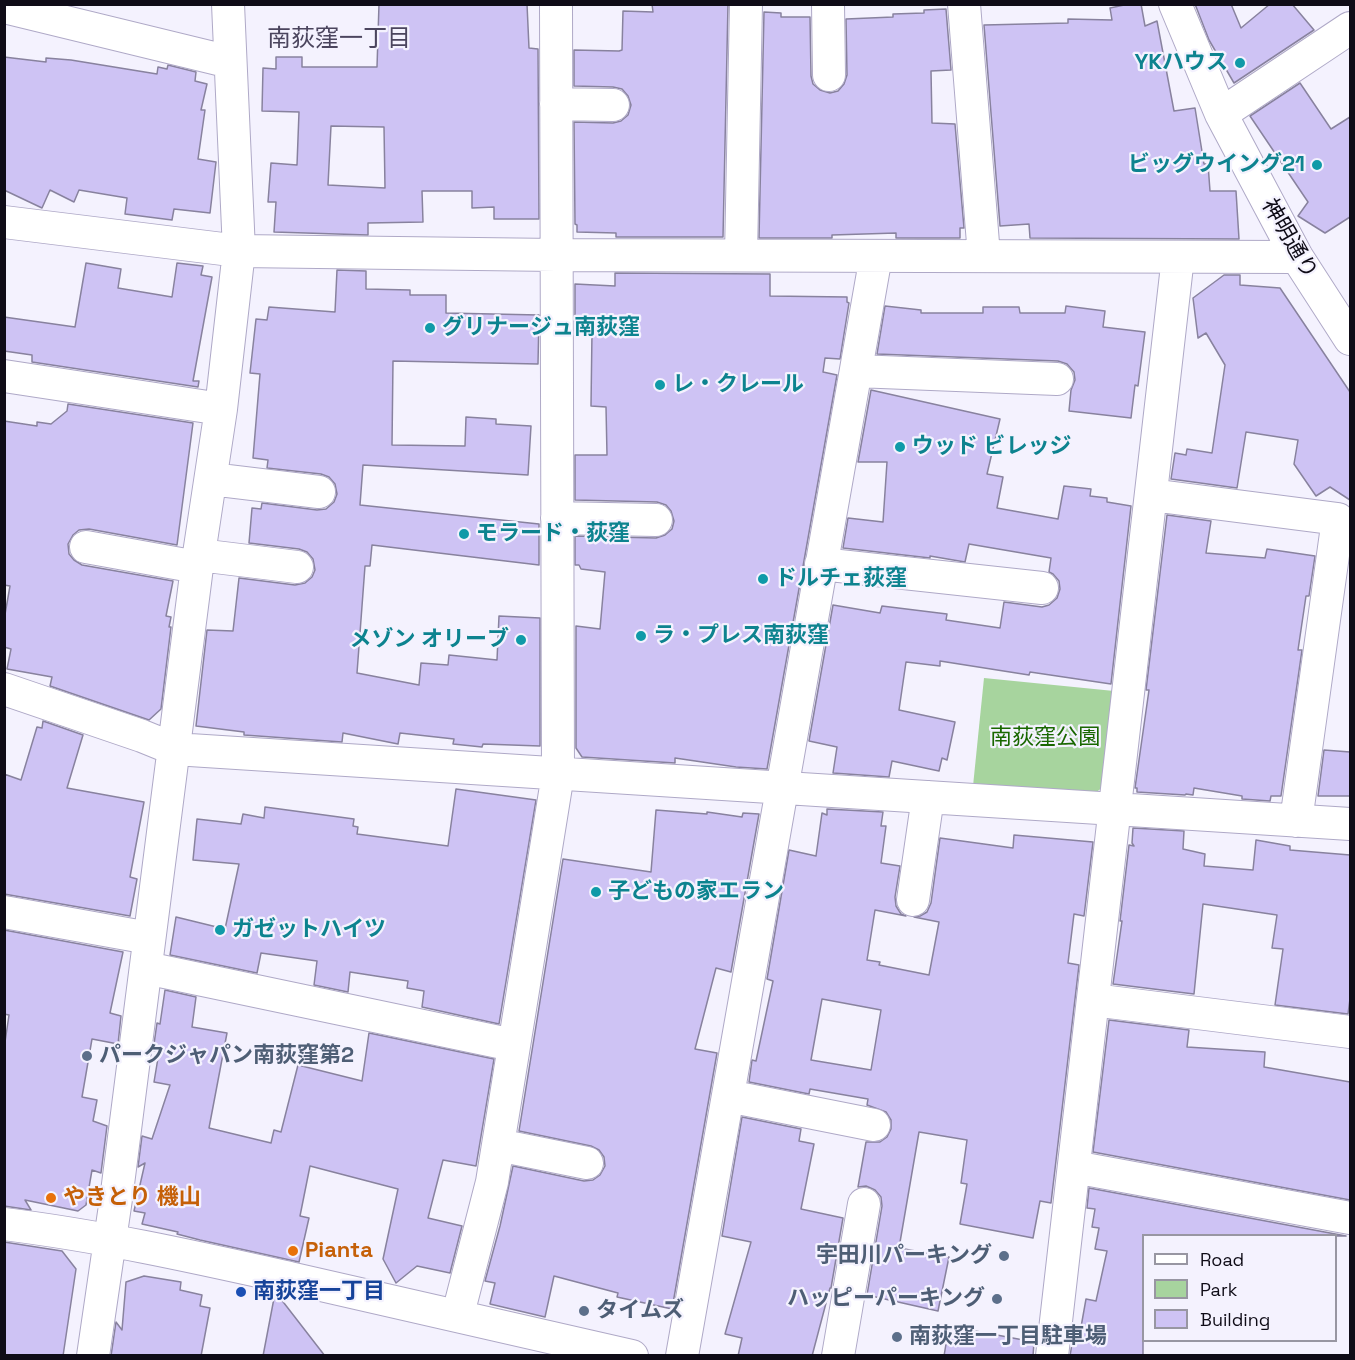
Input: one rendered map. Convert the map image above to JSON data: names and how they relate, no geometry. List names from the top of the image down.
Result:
{
  "streets": {
    "street": ["神明通り"]
  },
  "districts": ["南荻窪一丁目"],
  "parks": ["南荻窪公園"],
  "places": [
    "YKハウス",
    "ビッグウイング21",
    "グリナージュ南荻窪",
    "レ・クレール",
    "ウッド ビレッジ",
    "モラード・荻窪",
    "ドルチェ荻窪",
    "ラ・プレス南荻窪",
    "メゾン オリーブ",
    "子どもの家エラン",
    "ガゼットハイツ",
    "パークジャパン南荻窪第2",
    "やきとり 機山",
    "Pianta",
    "宇田川パーキング",
    "南荻窪一丁目",
    "ハッピーパーキング",
    "タイムズ",
    "南荻窪一丁目駐車場"
  ],
  "legend": ["Road", "Park", "Building"]
}
